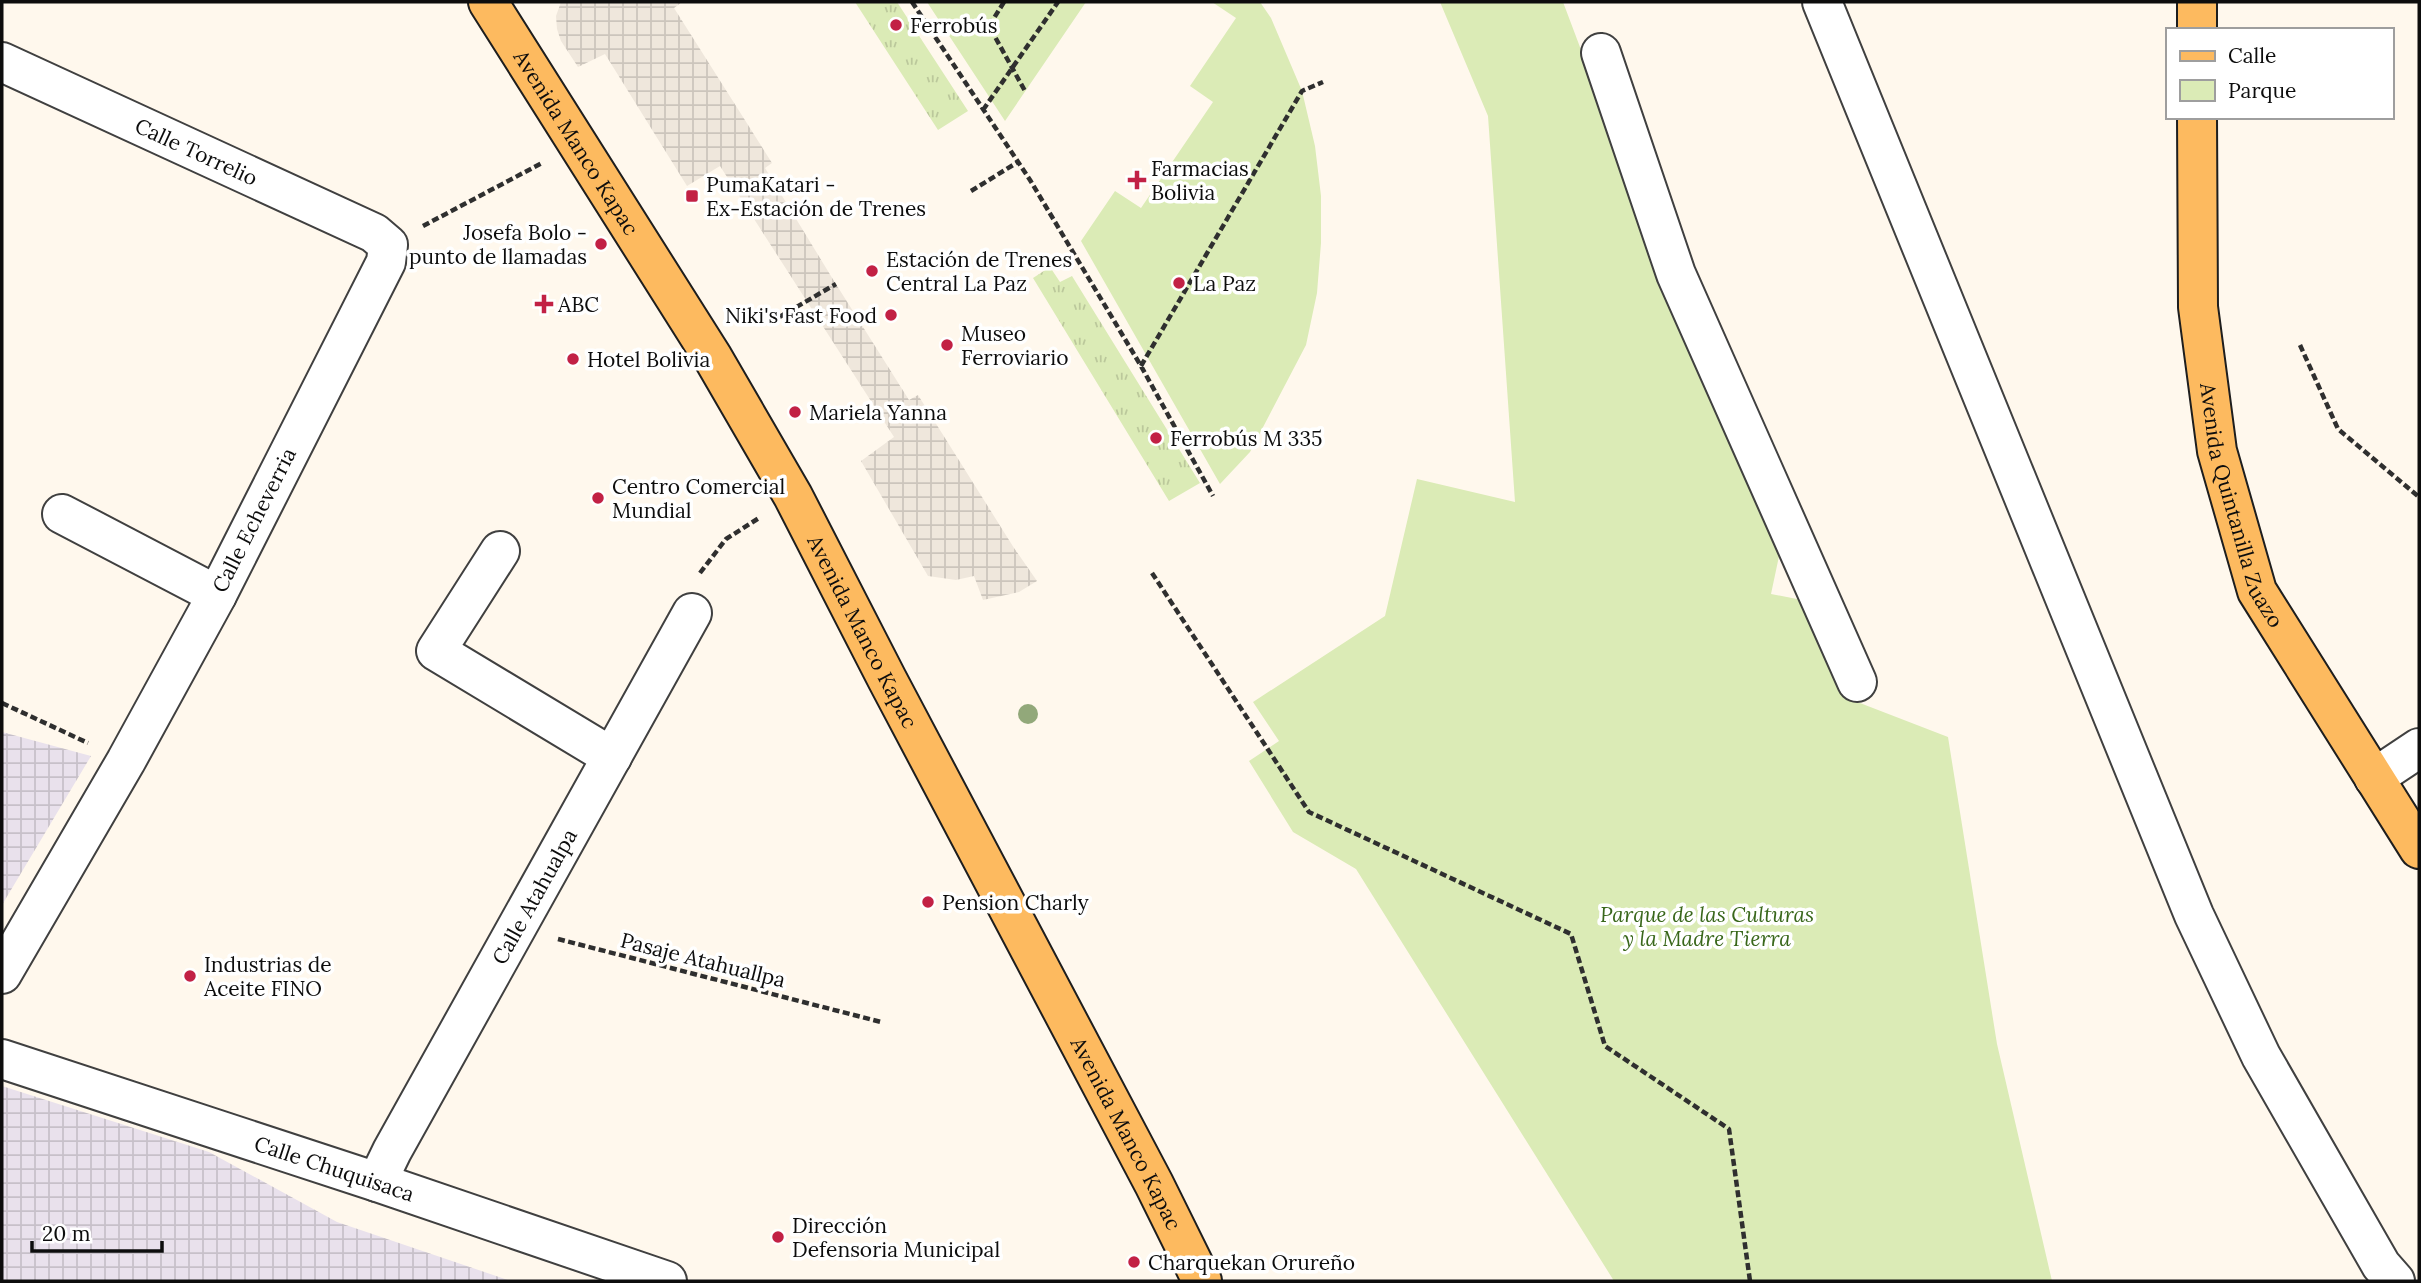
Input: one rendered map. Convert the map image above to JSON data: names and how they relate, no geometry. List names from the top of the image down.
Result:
{
  "streets": {
    "main road": ["Avenida Manco Kapac", "Avenida Quintanilla Zuazo"],
    "street": [
      "Calle Torrelio",
      "Calle Echeverria",
      "Calle Atahualpa",
      "Calle Chuquisaca"
    ],
    "path": ["Pasaje Atahuallpa"]
  },
  "crossings": [
    ["Calle Torrelio", "Calle Echeverria"],
    ["Calle Atahualpa", "Pasaje Atahuallpa"],
    ["Calle Atahualpa", "Calle Chuquisaca"]
  ],
  "parks": ["Parque de las Culturas y la Madre Tierra"],
  "places": {
    "other": [
      "Ferrobús",
      "Josefa Bolo - punto de llamadas",
      "Estación de Trenes Central La Paz",
      "La Paz",
      "Niki's Fast Food",
      "Museo Ferroviario",
      "Hotel Bolivia",
      "Mariela Yanna",
      "Ferrobús M 335",
      "Centro Comercial Mundial",
      "Pension Charly",
      "Industrias de Aceite FINO",
      "Dirección Defensoria Municipal",
      "Charquekan Orureño"
    ],
    "health": ["Farmacias Bolivia", "ABC"],
    "transit": ["PumaKatari - Ex-Estación de Trenes"]
  },
  "legend": ["Calle", "Parque"],
  "scale_bar": "20 m"
}
